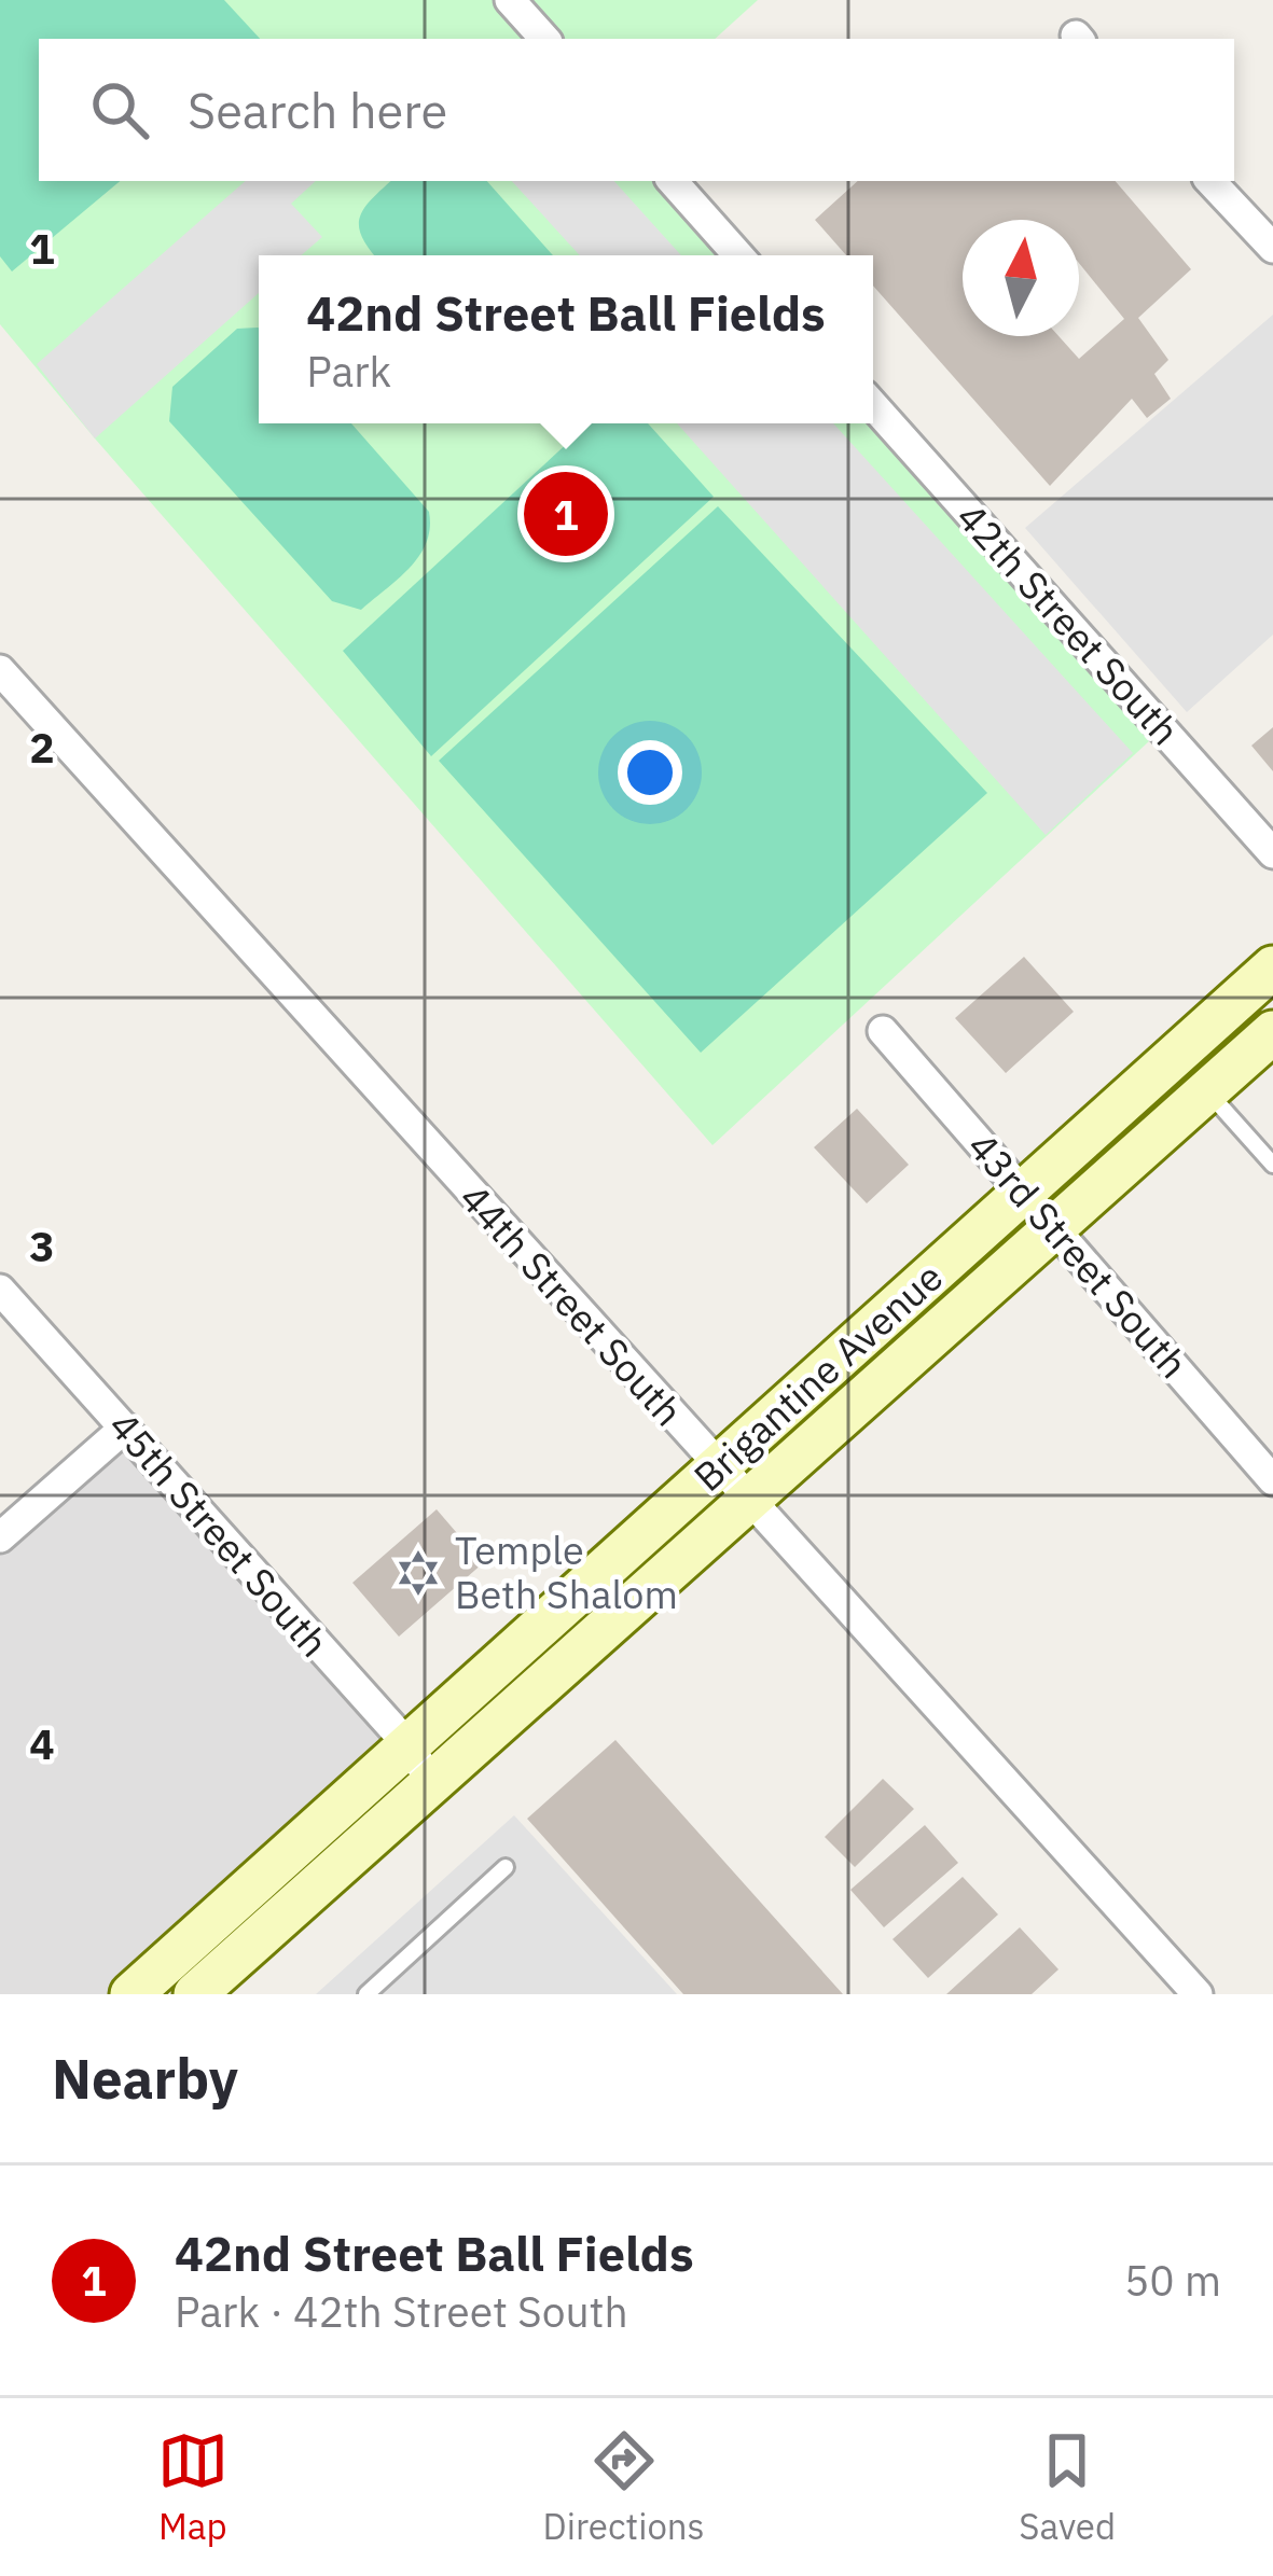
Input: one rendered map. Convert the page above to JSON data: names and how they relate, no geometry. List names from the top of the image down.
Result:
{
  "streets": {
    "main road": ["Brigantine Avenue"],
    "street": [
      "42th Street South",
      "43rd Street South",
      "44th Street South",
      "45th Street South"
    ]
  },
  "crossings": [
    ["43rd Street South", "Brigantine Avenue"],
    ["44th Street South", "Brigantine Avenue"],
    ["Brigantine Avenue", "45th Street South"]
  ],
  "places": {
    "synagogue": ["Temple Beth Shalom"]
  },
  "north": "top",
  "page": {
    "search": "Search here",
    "popup": ["42nd Street Ball Fields", "Park"],
    "pins": "1",
    "heading": "Nearby",
    "list": [
      {
        "mark": "1",
        "name": "42nd Street Ball Fields",
        "note": "Park · 42th Street South",
        "value": "50 m"
      }
    ],
    "nav": ["Map", "Directions", "Saved"]
  },
  "grid": {
    "rows": [
      "1",
      "2",
      "3",
      "4"
    ]
  }
}
